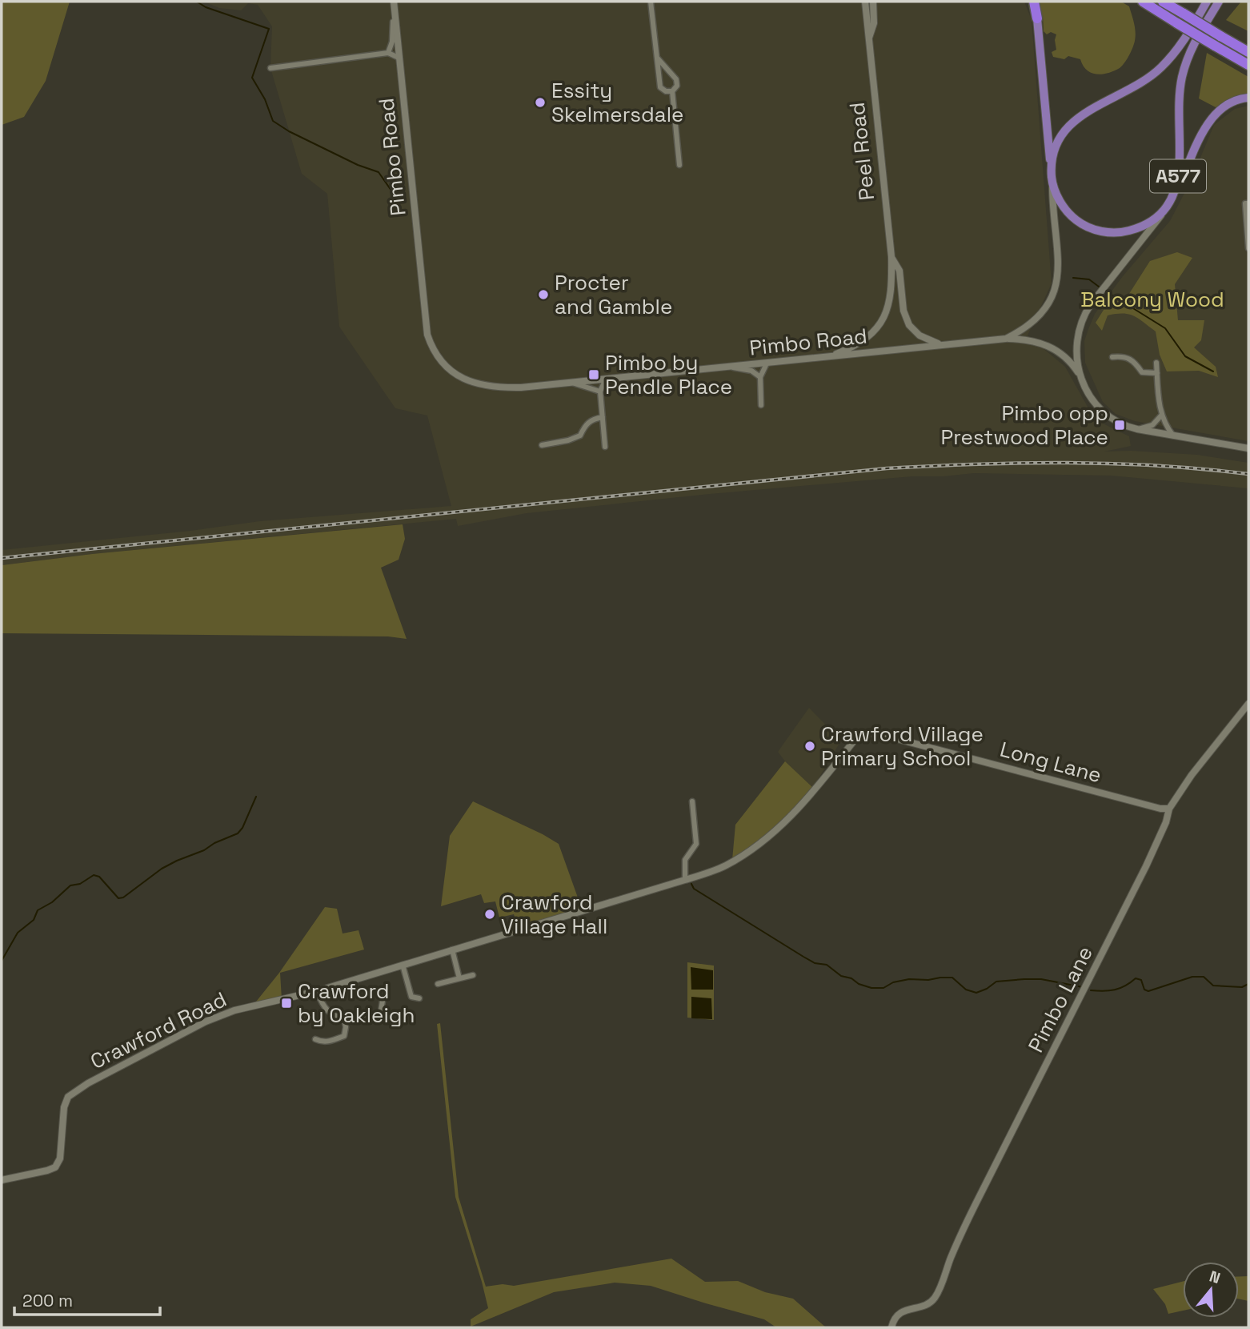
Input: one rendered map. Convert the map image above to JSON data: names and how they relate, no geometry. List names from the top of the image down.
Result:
{
  "streets": {
    "main road": ["A577"],
    "street": [
      "Peel Road",
      "Pimbo Road",
      "Long Lane",
      "Pimbo Lane",
      "Crawford Road"
    ]
  },
  "crossings": [
    ["Peel Road", "Pimbo Road"],
    ["Pimbo Road", "A577"],
    ["Long Lane", "Pimbo Lane"],
    ["Long Lane", "Crawford Road"]
  ],
  "parks": ["Balcony Wood"],
  "places": {
    "other": [
      "Essity Skelmersdale",
      "Procter and Gamble",
      "Crawford Village Primary School",
      "Crawford Village Hall"
    ],
    "transit": ["Pimbo by Pendle Place", "Pimbo opp Prestwood Place", "Crawford by Oakleigh"]
  },
  "scale_bar": "200 m",
  "north": "top"
}
